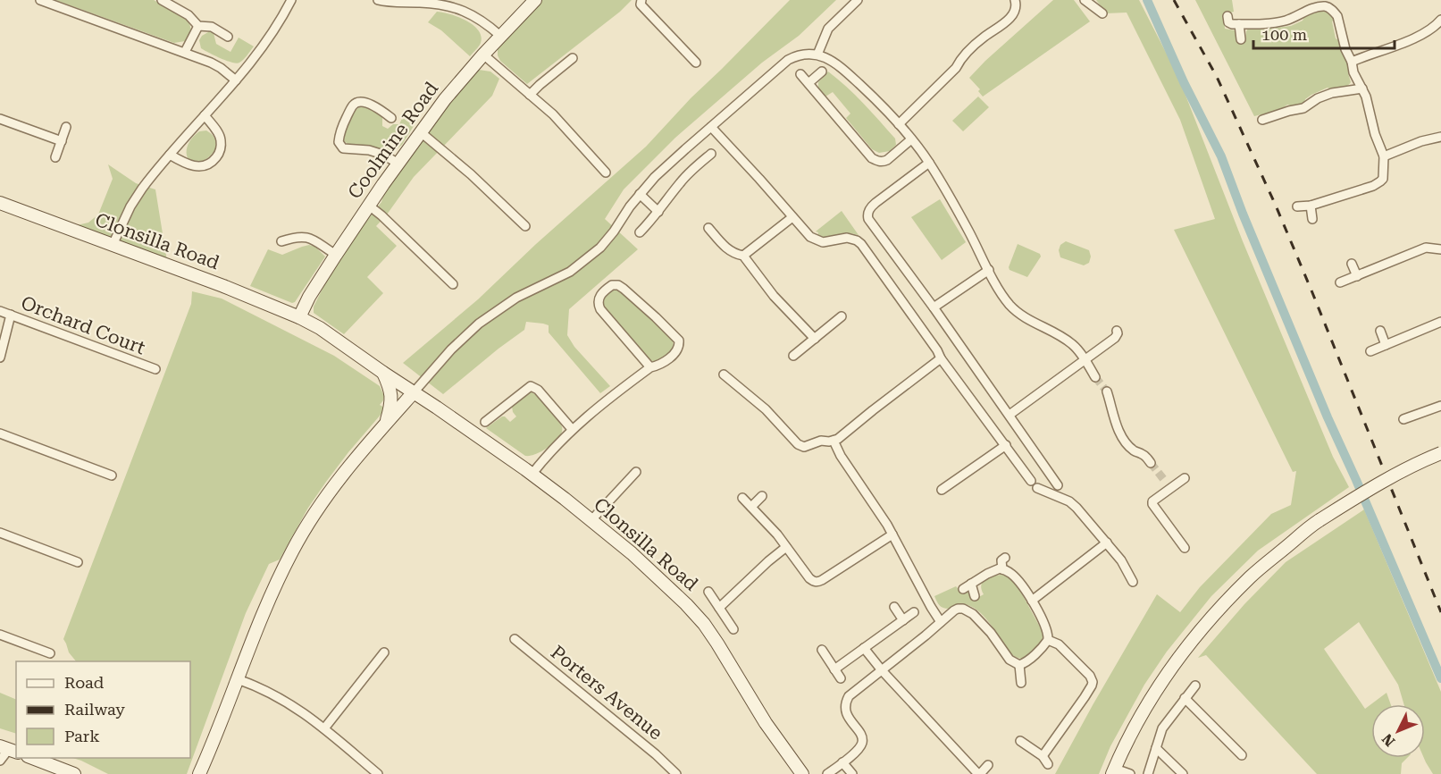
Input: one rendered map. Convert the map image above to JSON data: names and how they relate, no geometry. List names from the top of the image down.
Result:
{
  "streets": {
    "street": [
      "Coolmine Road",
      "Clonsilla Road",
      "Orchard Court",
      "Porters Avenue"
    ]
  },
  "crossings": [
    ["Coolmine Road", "Clonsilla Road"]
  ],
  "legend": ["Road", "Railway", "Park"],
  "scale_bar": "100 m",
  "north": "bottom left"
}
